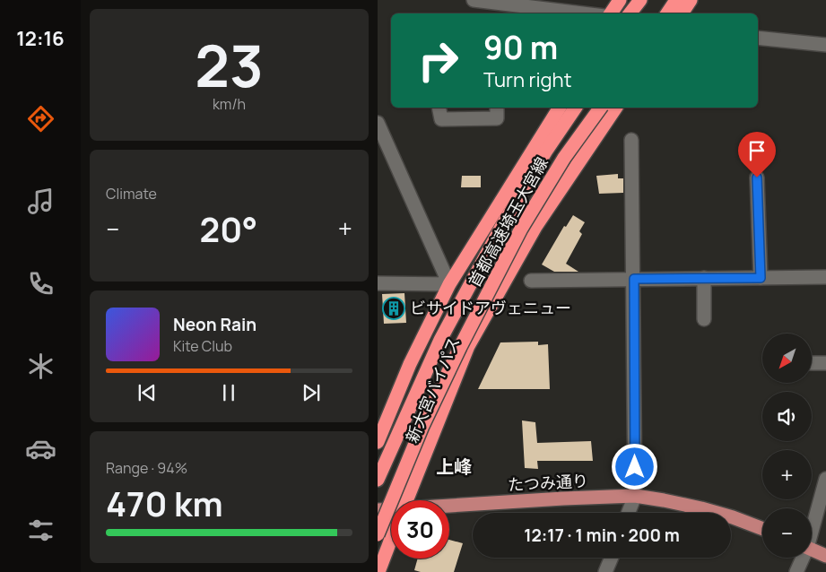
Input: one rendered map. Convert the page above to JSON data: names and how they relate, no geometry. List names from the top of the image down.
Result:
{
  "streets": {
    "highway": ["首都高速埼玉大宮線", "新大宮バイパス"],
    "main road": ["たつみ通り"]
  },
  "districts": ["上峰"],
  "places": {
    "building": ["ビサイドアヴェニュー"]
  },
  "north": "bottom left",
  "page": {
    "tabs": "12:16",
    "tile": [
      ["23", "km/h"],
      "Climate",
      ["Range · 94%", "470 km"]
    ],
    "turn": ["90 m", "Turn right"],
    "heat": ["−", "20°", "+"],
    "song": ["Neon Rain", "Kite Club"],
    "map_buttons": ["+", "−"],
    "limit": "30",
    "trip": "12:17 · 1 min · 200 m"
  }
}
